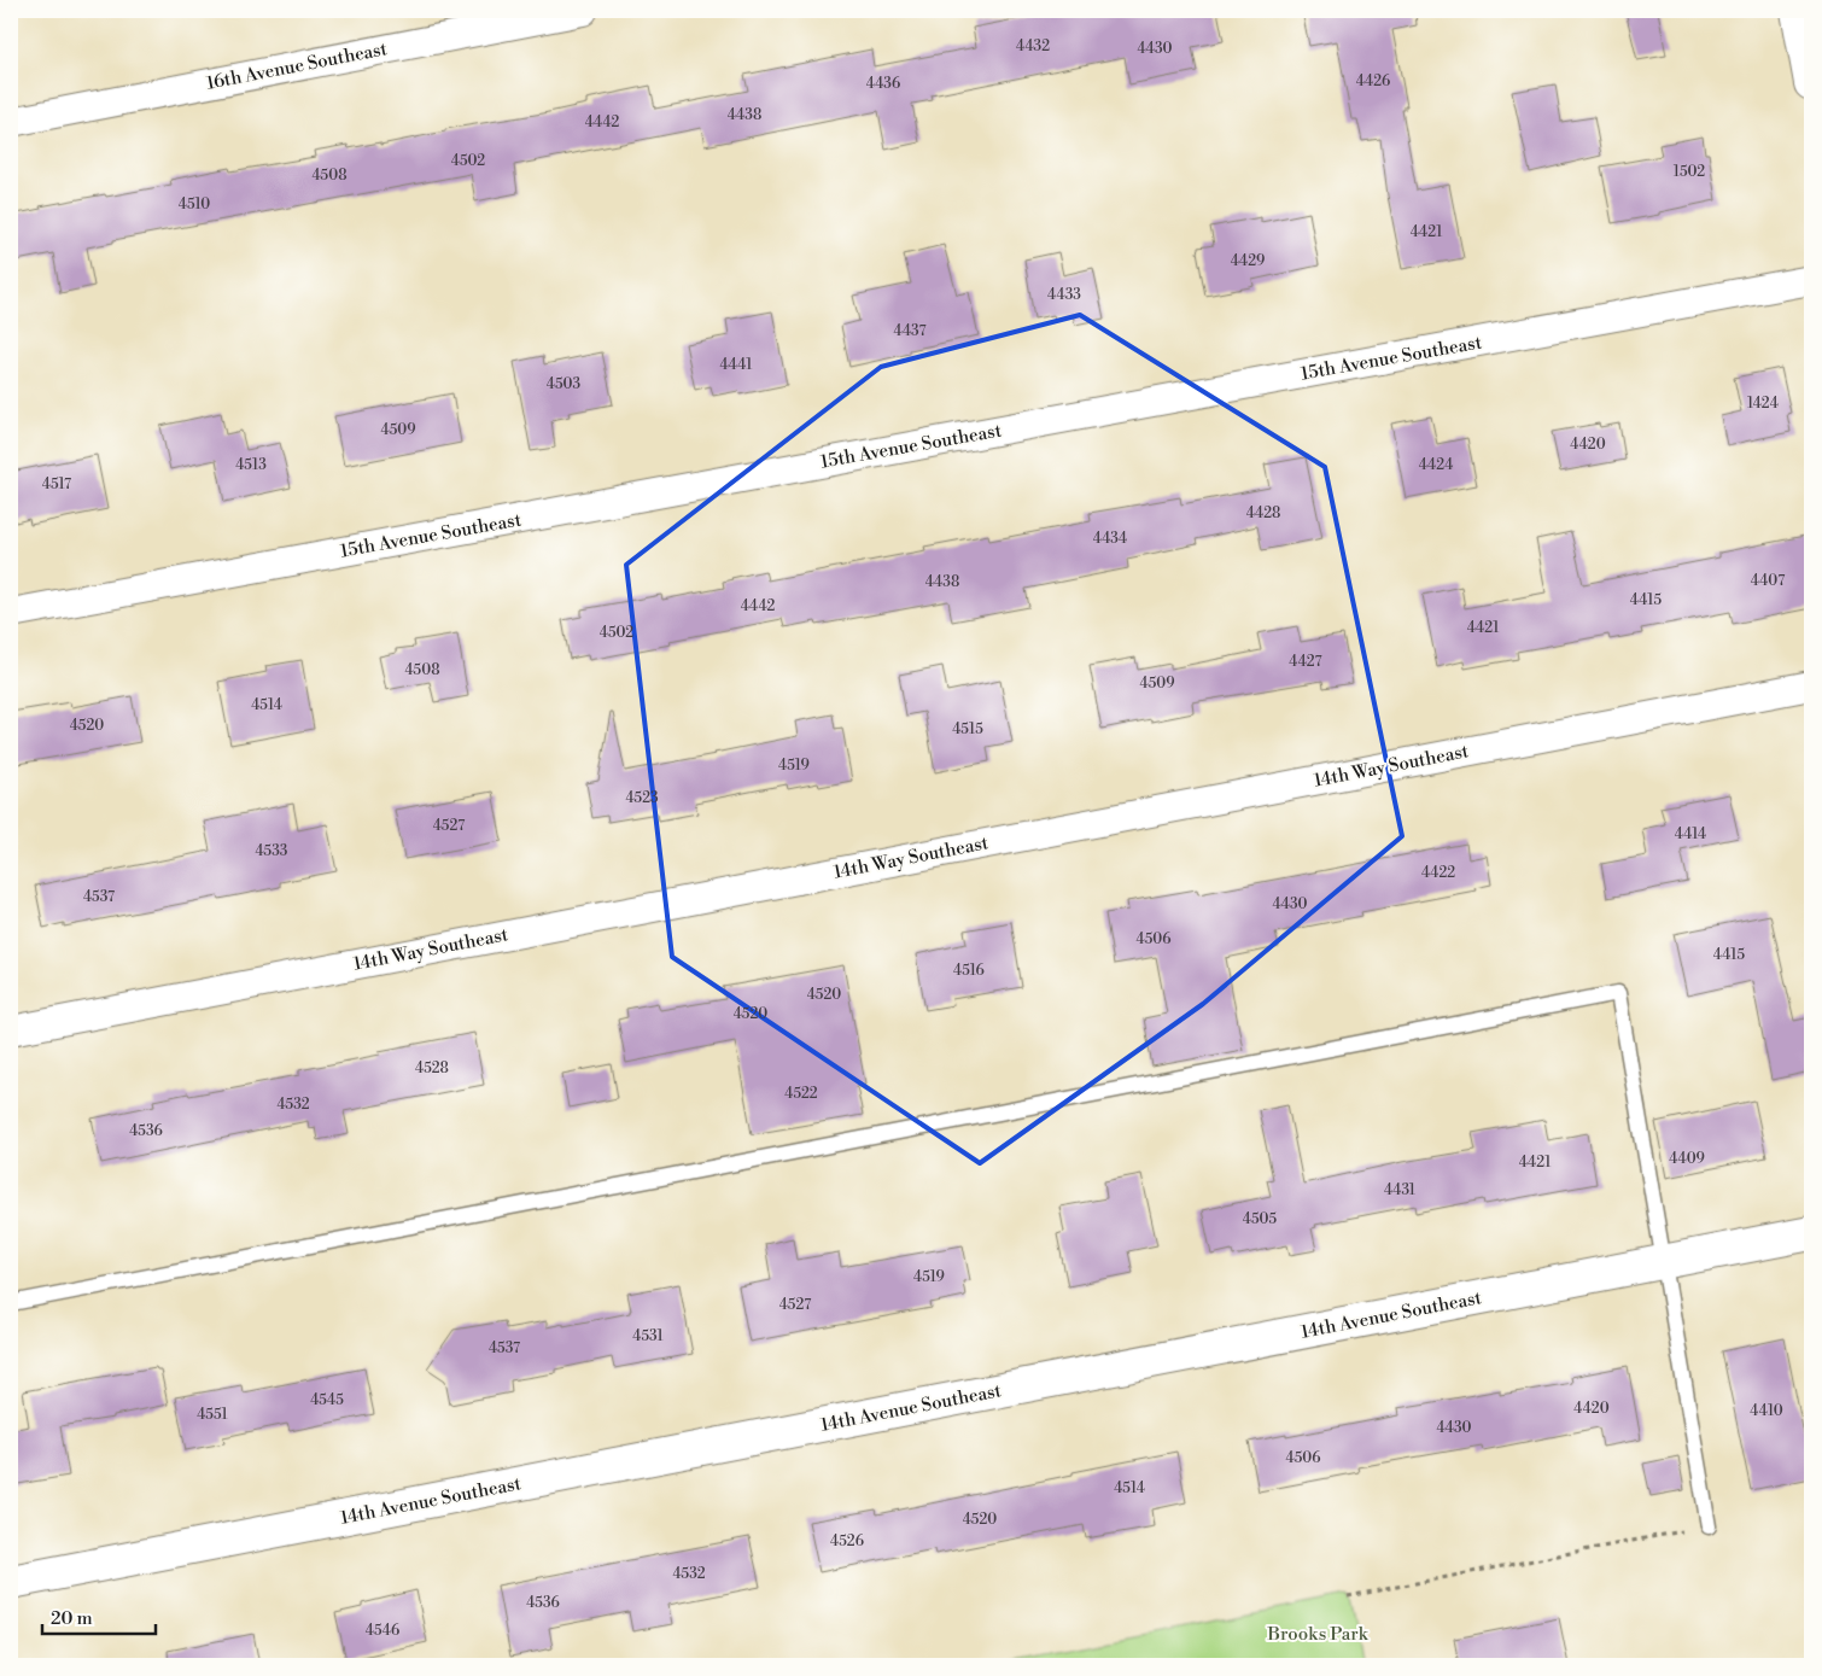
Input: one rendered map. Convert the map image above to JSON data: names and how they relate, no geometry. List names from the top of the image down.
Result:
{
  "streets": {
    "street": [
      "16th Avenue Southeast",
      "15th Avenue Southeast",
      "14th Way Southeast",
      "14th Avenue Southeast"
    ]
  },
  "parks": ["Brooks Park"],
  "house_numbers": [
    "4432",
    "4430",
    "4426",
    "4436",
    "4438",
    "4442",
    "4502",
    "1502",
    "4508",
    "4510",
    "4421",
    "4429",
    "4433",
    "4437",
    "4441",
    "4503",
    "1424",
    "4509",
    "4420",
    "4513",
    "4424",
    "4517",
    "4428",
    "4434",
    "4407",
    "4438",
    "4415",
    "4442",
    "4421",
    "4502",
    "4427",
    "4508",
    "4509",
    "4514",
    "4520",
    "4515",
    "4519",
    "4523",
    "4527",
    "4414",
    "4533",
    "4422",
    "4537",
    "4430",
    "4506",
    "4415",
    "4516",
    "4520",
    "4520",
    "4528",
    "4522",
    "4532",
    "4536",
    "4409",
    "4421",
    "4431",
    "4505",
    "4519",
    "4527",
    "4531",
    "4537",
    "4545",
    "4420",
    "4410",
    "4551",
    "4430",
    "4506",
    "4514",
    "4520",
    "4526",
    "4532",
    "4536",
    "4546"
  ],
  "scale_bar": "20 m"
}
